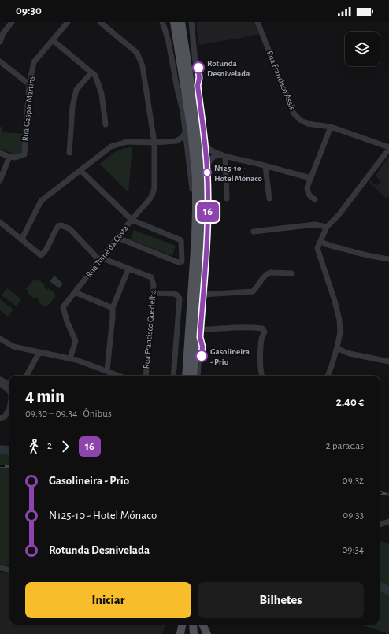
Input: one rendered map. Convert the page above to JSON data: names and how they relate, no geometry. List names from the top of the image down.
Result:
{
  "streets": {
    "street": [
      "Rua Francisco Assis",
      "Rua Gaspar Martins",
      "Rua Tomé da Costa",
      "Rua Francisco Guedelha"
    ]
  },
  "crossings": [
    ["Rua Tomé da Costa", "Rua Francisco Guedelha"]
  ],
  "places": ["Rotunda Desnivelada", "N125-10 - Hotel Mónaco", "Gasolineira - Prio"],
  "lines": ["bus line 16"],
  "page": {
    "status": "09:30",
    "on_map": "16",
    "heading": ["4 min", "09:30 – 09:34 · Ônibus", "2.40 €"],
    "legs": ["2", "16", "2 paradas"],
    "list": [
      {
        "name": "Gasolineira - Prio",
        "value": "09:32"
      },
      {
        "name": "N125-10 - Hotel Mónaco",
        "value": "09:33"
      },
      {
        "name": "Rotunda Desnivelada",
        "value": "09:34"
      }
    ],
    "buttons": ["Iniciar", "Bilhetes"]
  }
}
